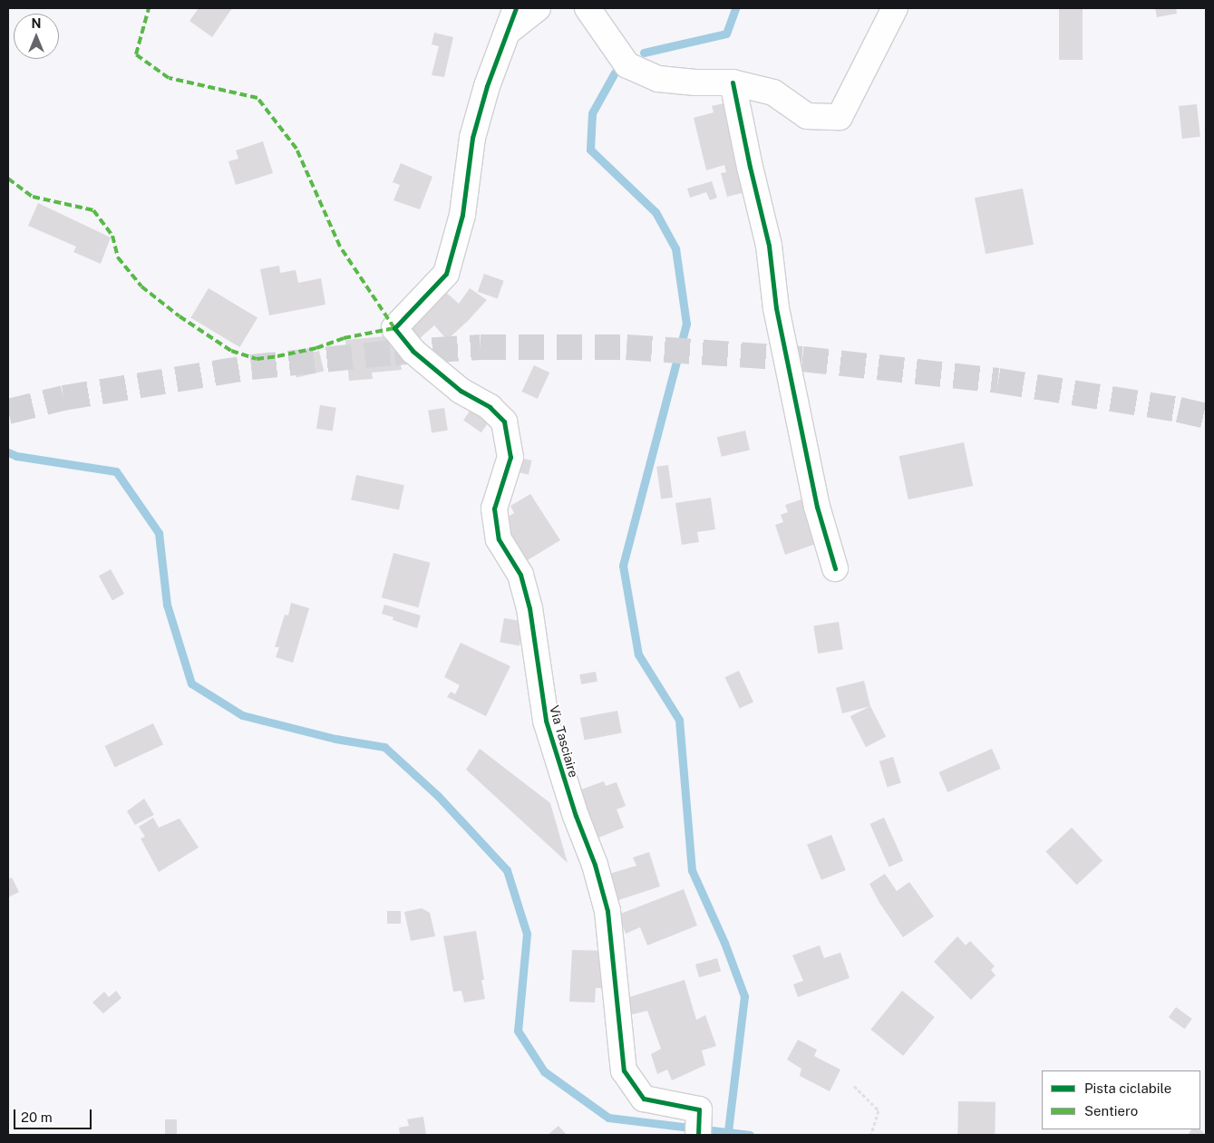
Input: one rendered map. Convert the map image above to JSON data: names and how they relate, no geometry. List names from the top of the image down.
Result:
{
  "streets": {
    "street": ["Via Tasciaire"]
  },
  "legend": ["Pista ciclabile", "Sentiero"],
  "scale_bar": "20 m",
  "north": "top"
}
